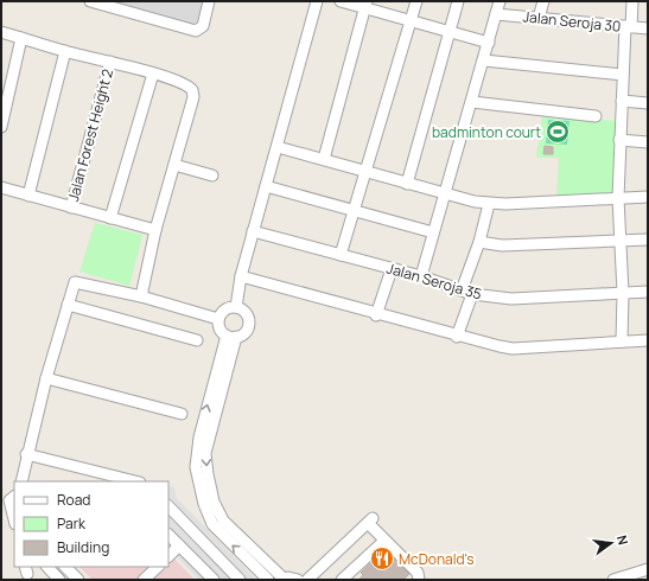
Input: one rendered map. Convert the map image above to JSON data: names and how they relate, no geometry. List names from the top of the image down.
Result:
{
  "streets": {
    "street": ["Jalan Seroja 30", "Jalan Forest Height 2", "Jalan Seroja 35"]
  },
  "places": {
    "sports": ["badminton court"],
    "restaurant": ["McDonald's"]
  },
  "legend": ["Road", "Park", "Building"],
  "north": "right"
}
